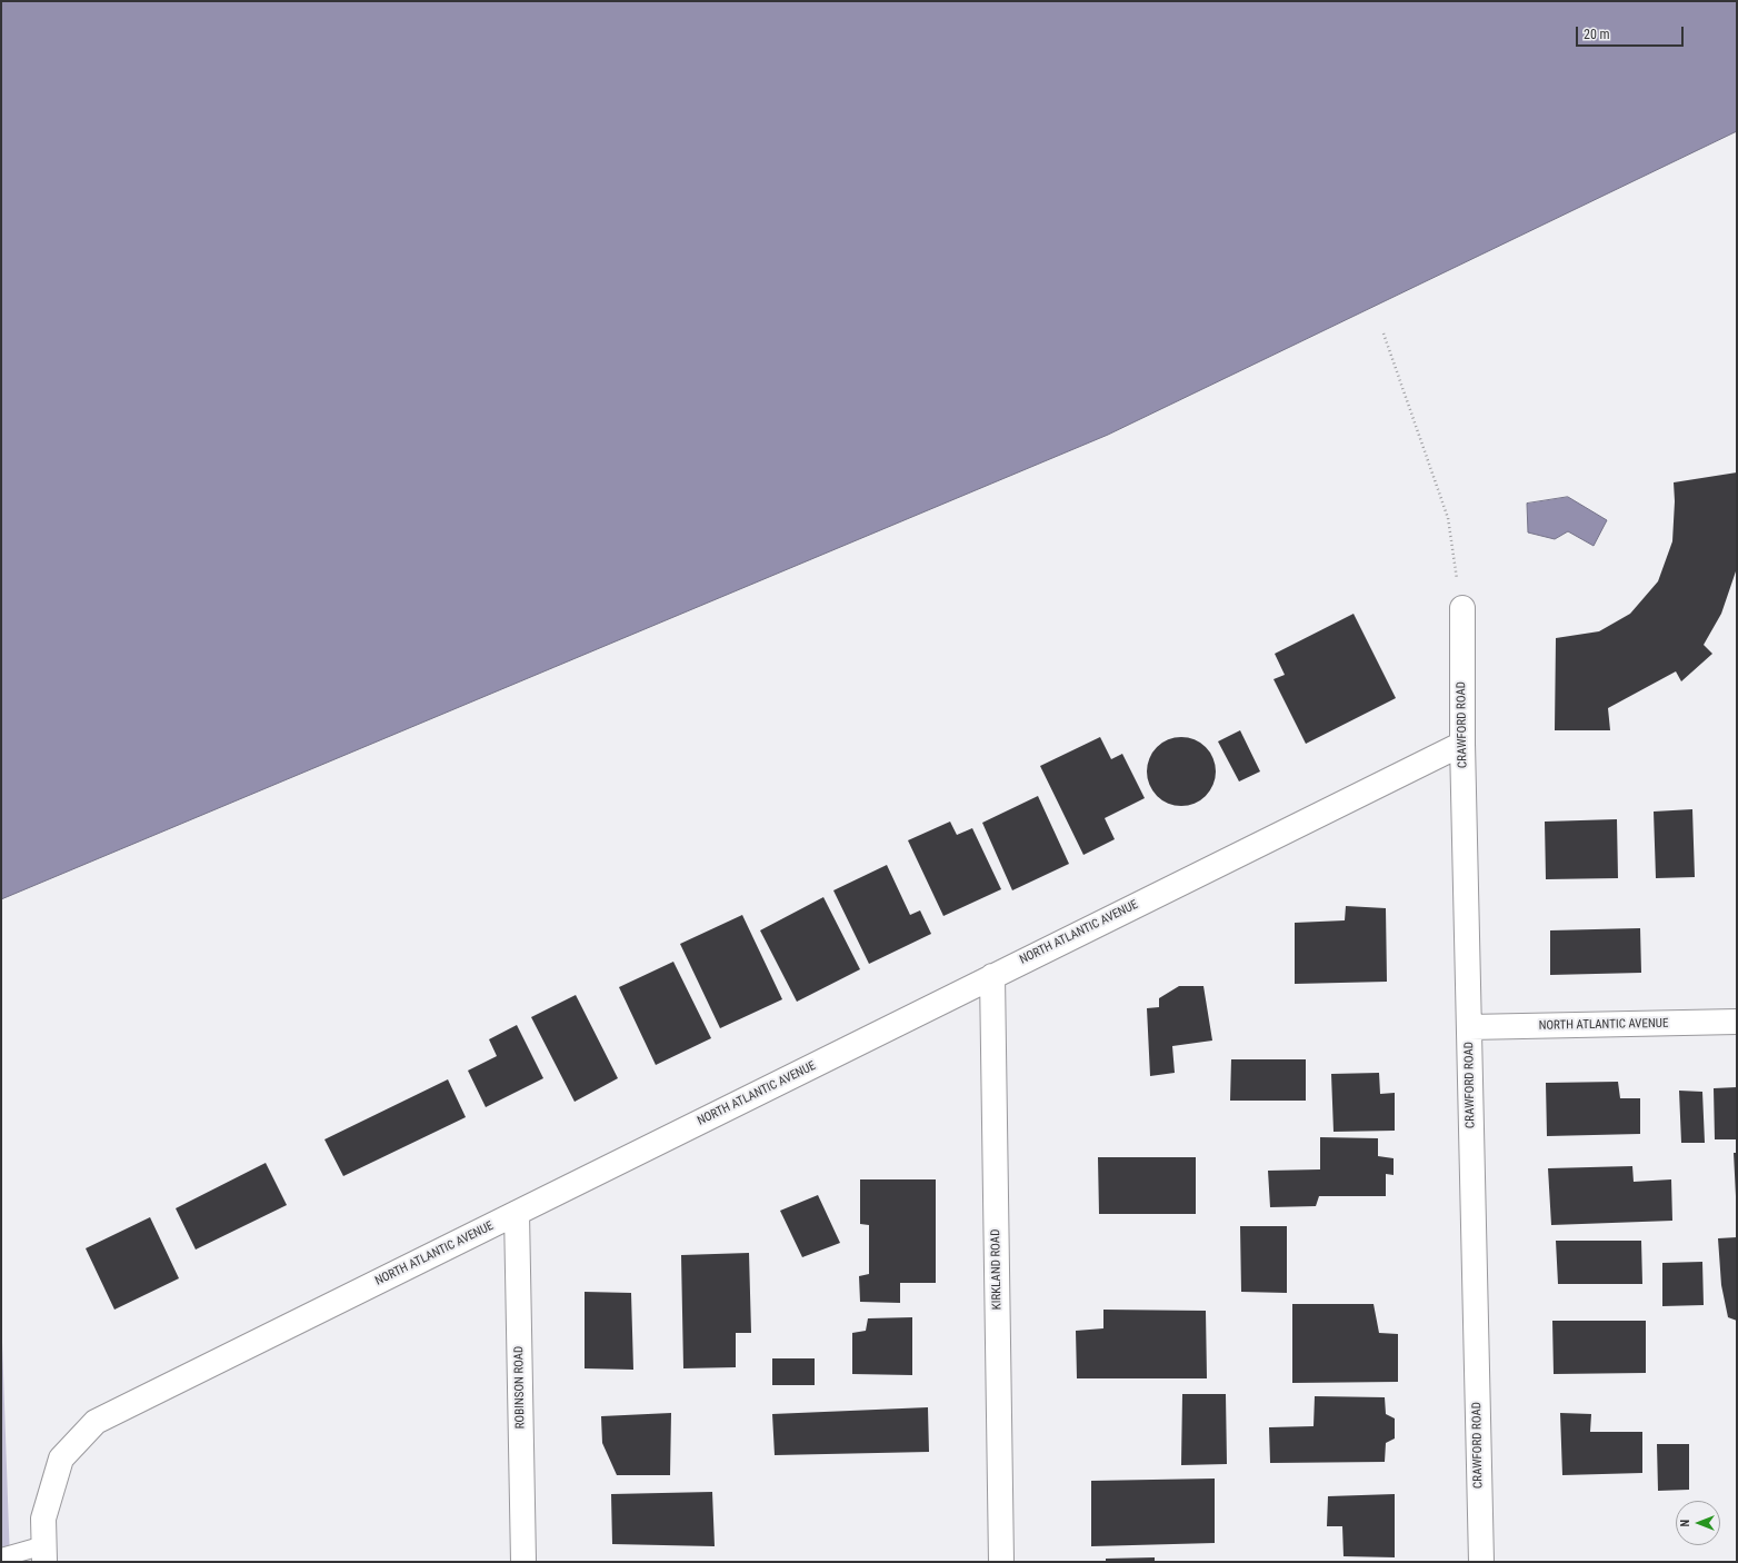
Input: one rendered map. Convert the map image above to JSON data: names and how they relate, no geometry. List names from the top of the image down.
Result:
{
  "streets": {
    "street": [
      "CRAWFORD ROAD",
      "NORTH ATLANTIC AVENUE",
      "KIRKLAND ROAD",
      "ROBINSON ROAD"
    ]
  },
  "crossings": [
    ["CRAWFORD ROAD", "NORTH ATLANTIC AVENUE"],
    ["NORTH ATLANTIC AVENUE", "KIRKLAND ROAD"],
    ["NORTH ATLANTIC AVENUE", "ROBINSON ROAD"]
  ],
  "scale_bar": "20 m",
  "north": "left"
}
